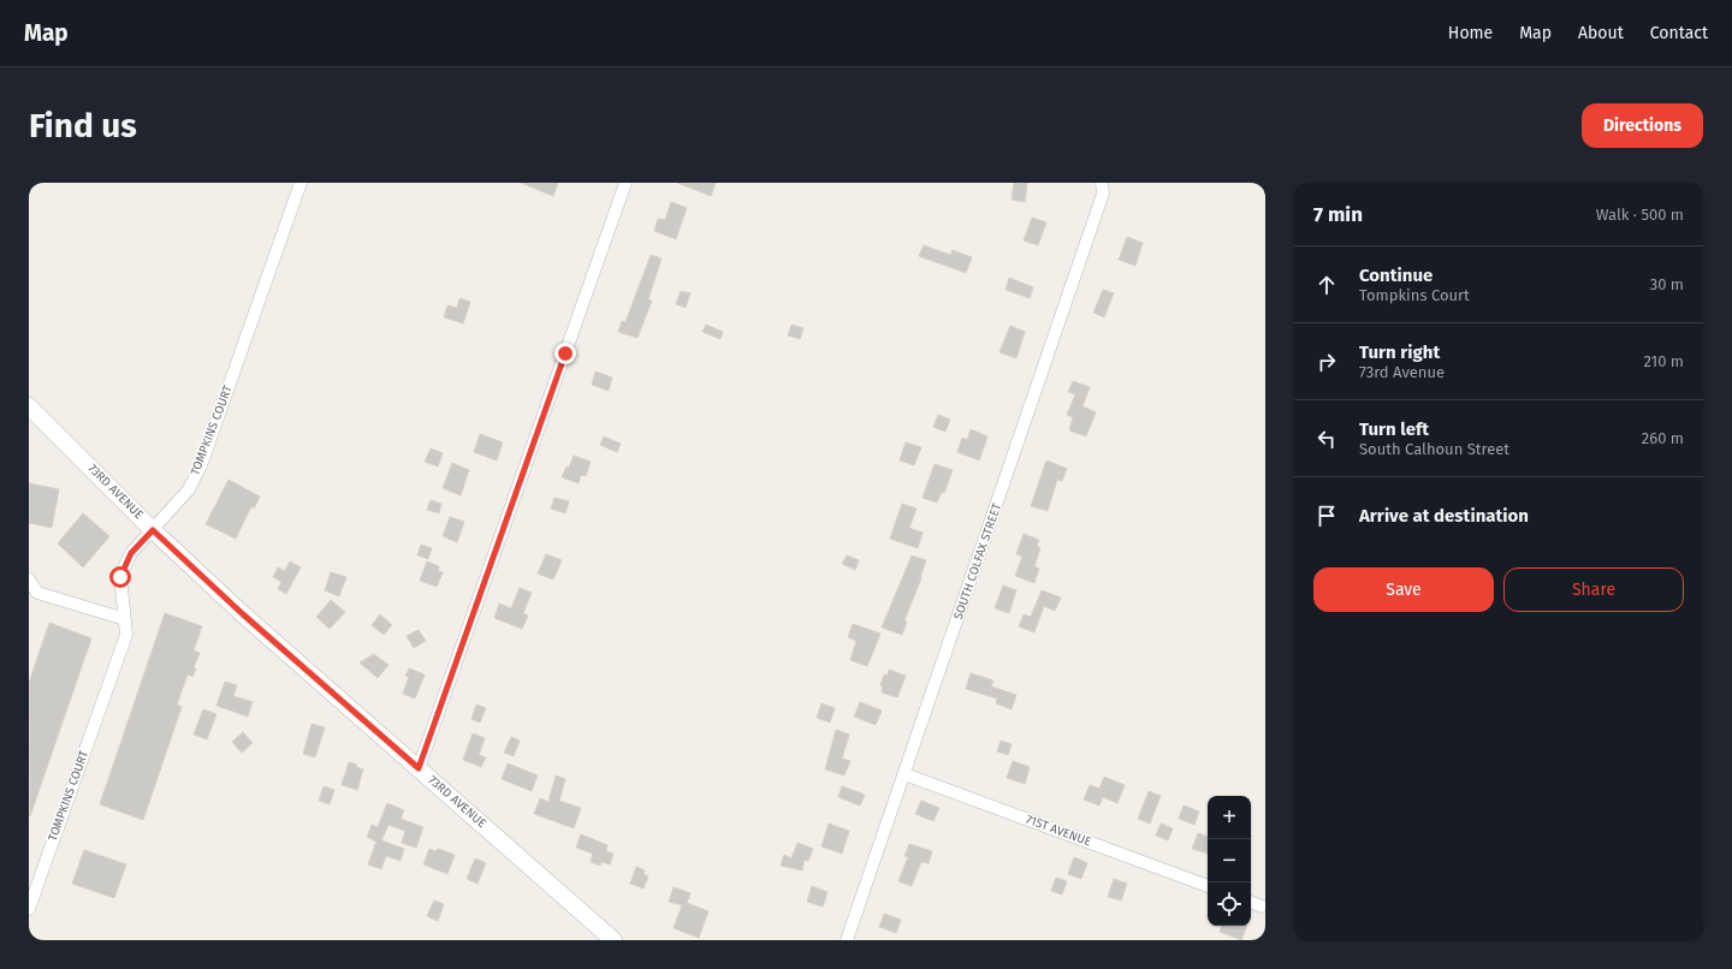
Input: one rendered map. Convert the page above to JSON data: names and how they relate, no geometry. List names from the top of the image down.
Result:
{
  "streets": {
    "street": [
      "TOMPKINS COURT",
      "73RD AVENUE",
      "SOUTH COLFAX STREET",
      "71ST AVENUE"
    ]
  },
  "crossings": [
    ["TOMPKINS COURT", "73RD AVENUE"],
    ["SOUTH COLFAX STREET", "71ST AVENUE"]
  ],
  "page": {
    "header": "Map",
    "nav": [
      "Home",
      "Map",
      "About",
      "Contact"
    ],
    "buttons": [
      "Directions",
      ["Save", "Share"]
    ],
    "title": "Find us",
    "heading": ["7 min", "Walk · 500 m"],
    "list": [
      ["Continue", "Tompkins Court", "30 m"],
      ["Turn right", "73rd Avenue", "210 m"],
      ["Turn left", "South Calhoun Street", "260 m"],
      "Arrive at destination"
    ],
    "map_buttons": ["+", "−"]
  }
}
